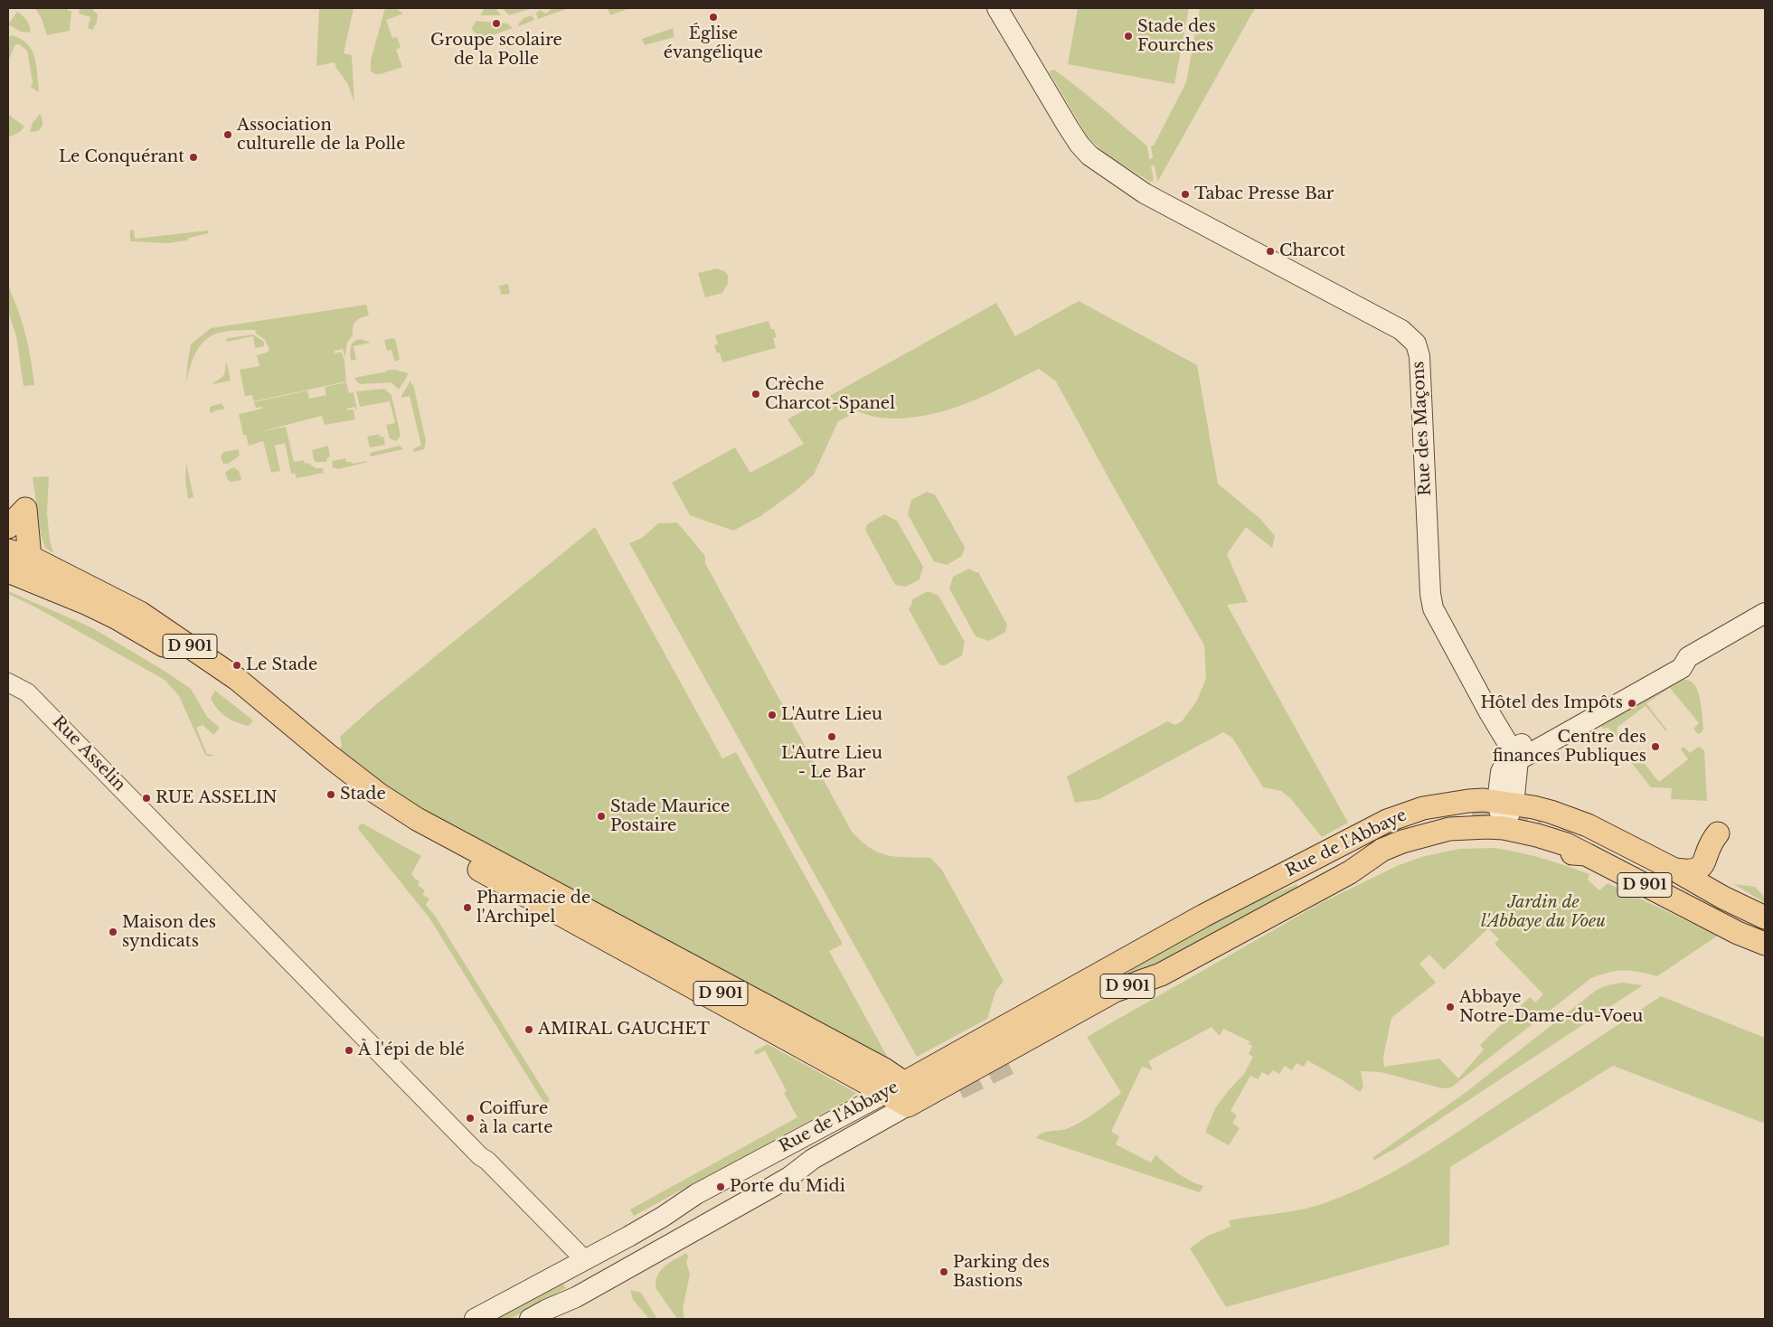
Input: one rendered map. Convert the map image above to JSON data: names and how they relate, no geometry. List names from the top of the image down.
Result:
{
  "streets": {
    "main road": ["Rue des Maçons", "D 901", "Rue de l'Abbaye"],
    "street": ["Rue Asselin"]
  },
  "crossings": [
    ["D 901", "Rue de l'Abbaye"],
    ["Rue Asselin", "Rue de l'Abbaye"]
  ],
  "parks": ["Jardin de l'Abbaye du Voeu"],
  "places": [
    "Église évangélique",
    "Groupe scolaire de la Polle",
    "Stade des Fourches",
    "Association culturelle de la Polle",
    "Le Conquérant",
    "Tabac Presse Bar",
    "Charcot",
    "Crèche Charcot-Spanel",
    "Le Stade",
    "Hôtel des Impôts",
    "L'Autre Lieu",
    "L'Autre Lieu - Le Bar",
    "Centre des finances Publiques",
    "Stade",
    "RUE ASSELIN",
    "Stade Maurice Postaire",
    "Pharmacie de l'Archipel",
    "Maison des syndicats",
    "Abbaye Notre-Dame-du-Voeu",
    "AMIRAL GAUCHET",
    "À l'épi de blé",
    "Coiffure à la carte",
    "Porte du Midi",
    "Parking des Bastions"
  ]
}
